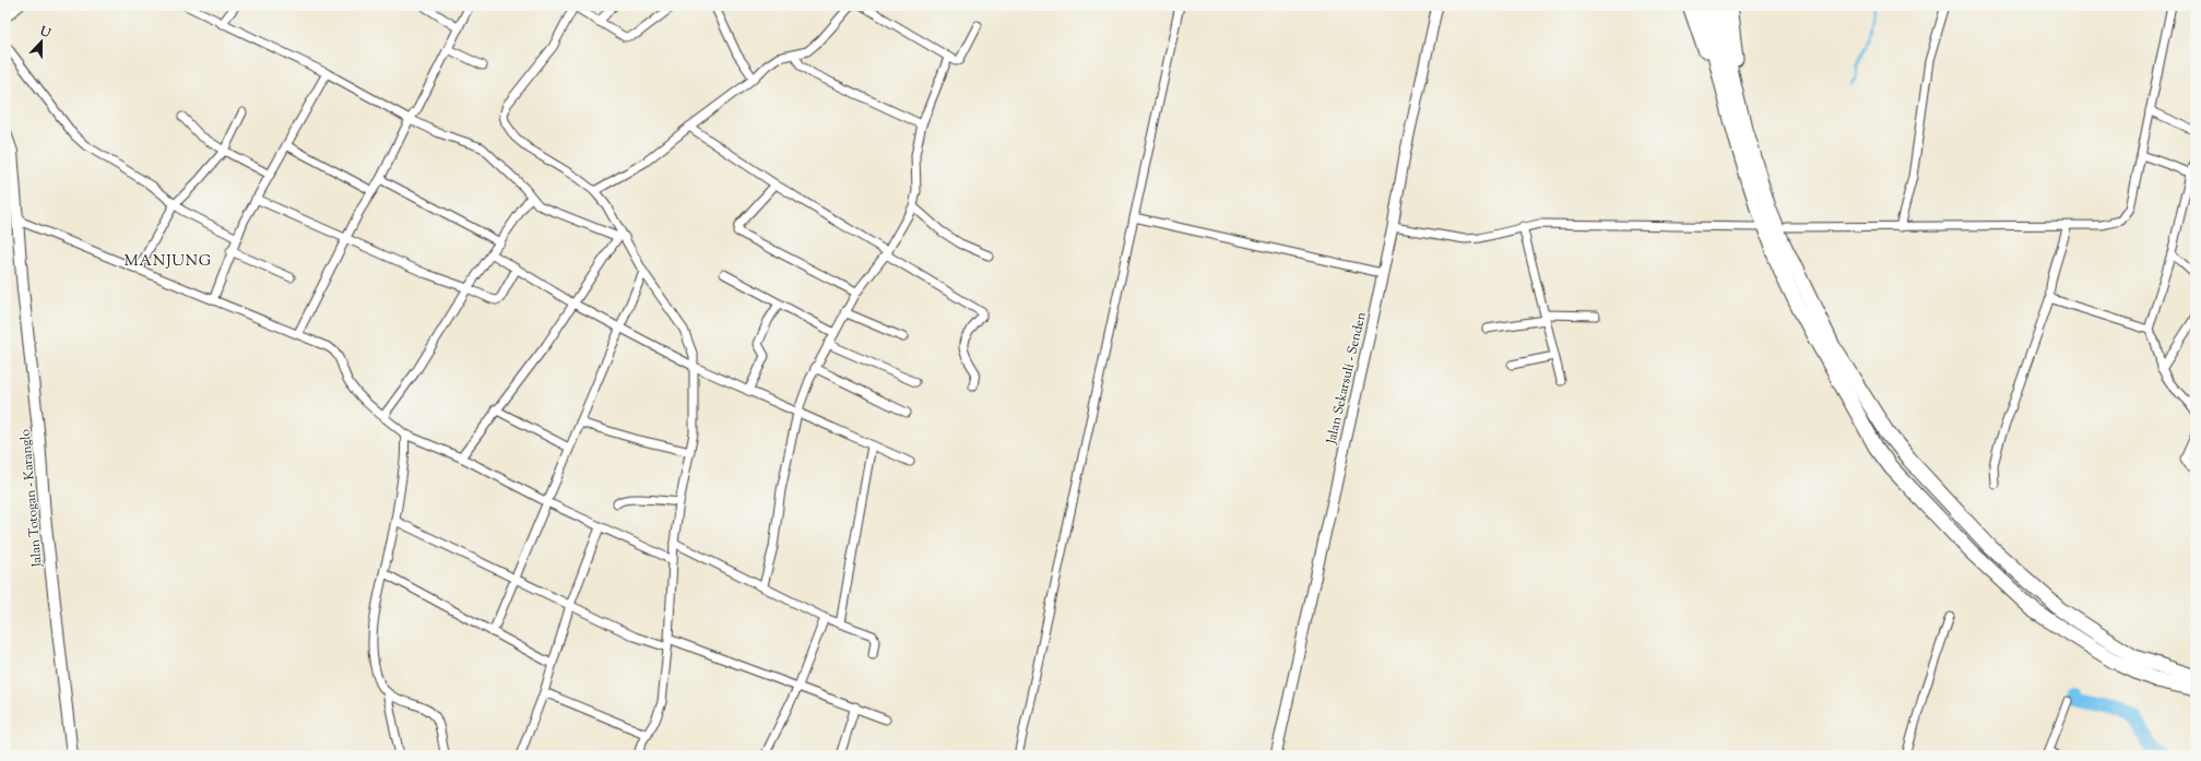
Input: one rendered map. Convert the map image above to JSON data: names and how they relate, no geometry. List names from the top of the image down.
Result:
{
  "streets": {
    "main road": ["Jalan Totogan - Karanglo"],
    "street": ["Jalan Sekarsuli - Senden"]
  },
  "districts": ["MANJUNG"],
  "north": "top"
}
